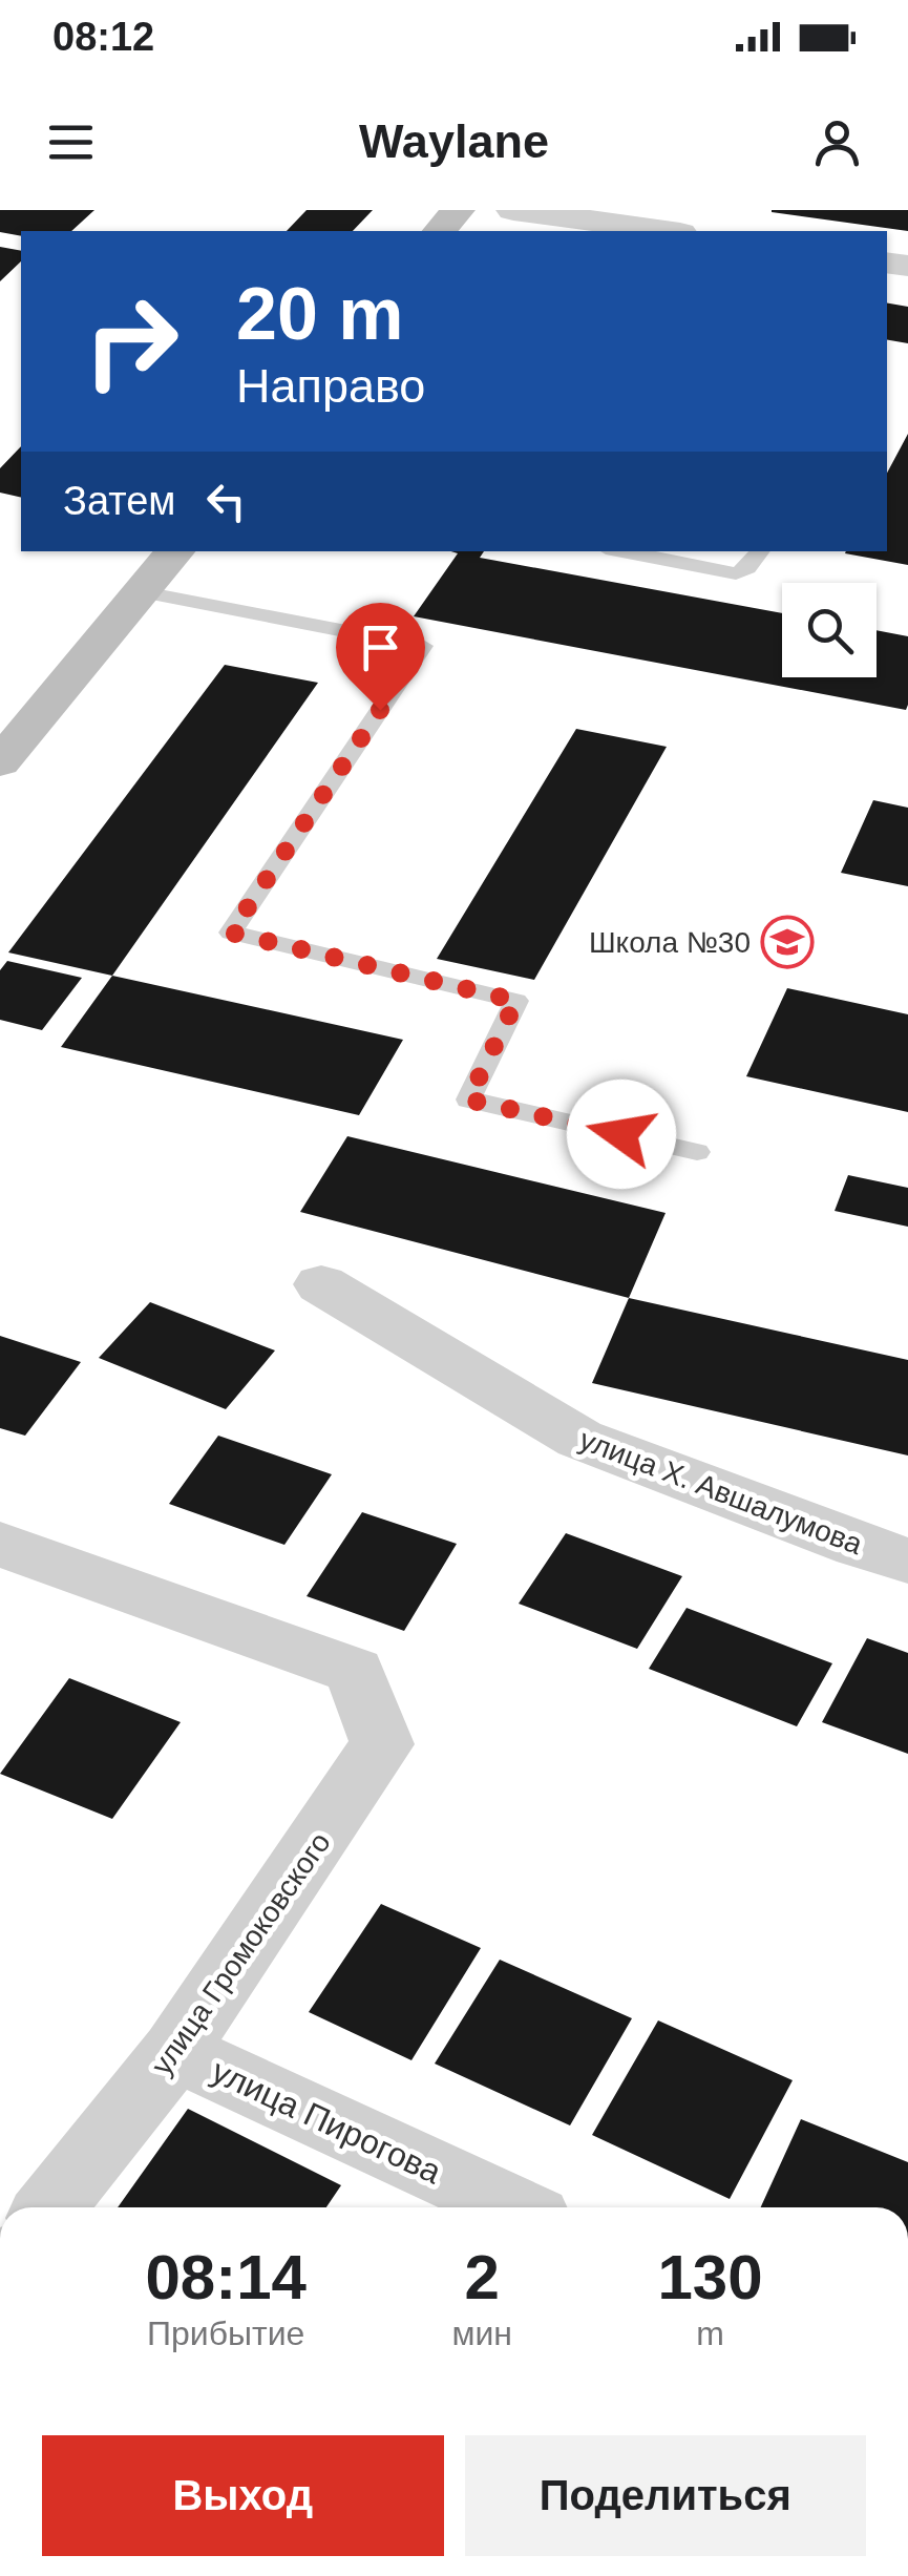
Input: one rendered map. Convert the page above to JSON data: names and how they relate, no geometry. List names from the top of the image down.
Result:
{
  "streets": {
    "street": ["улица Х. Авшалумова", "улица Громоковского", "улица Пирогова"]
  },
  "crossings": [
    ["улица Громоковского", "улица Пирогова"]
  ],
  "places": {
    "school or university": ["Школа №30"]
  },
  "page": {
    "status": "08:12",
    "header": "Waylane",
    "turn": ["20 m", "Направо"],
    "then": "Затем",
    "eta": [
      "08:14",
      "Прибытие",
      "2",
      "мин",
      "130",
      "m"
    ],
    "buttons": ["Выход", "Поделиться"]
  }
}
